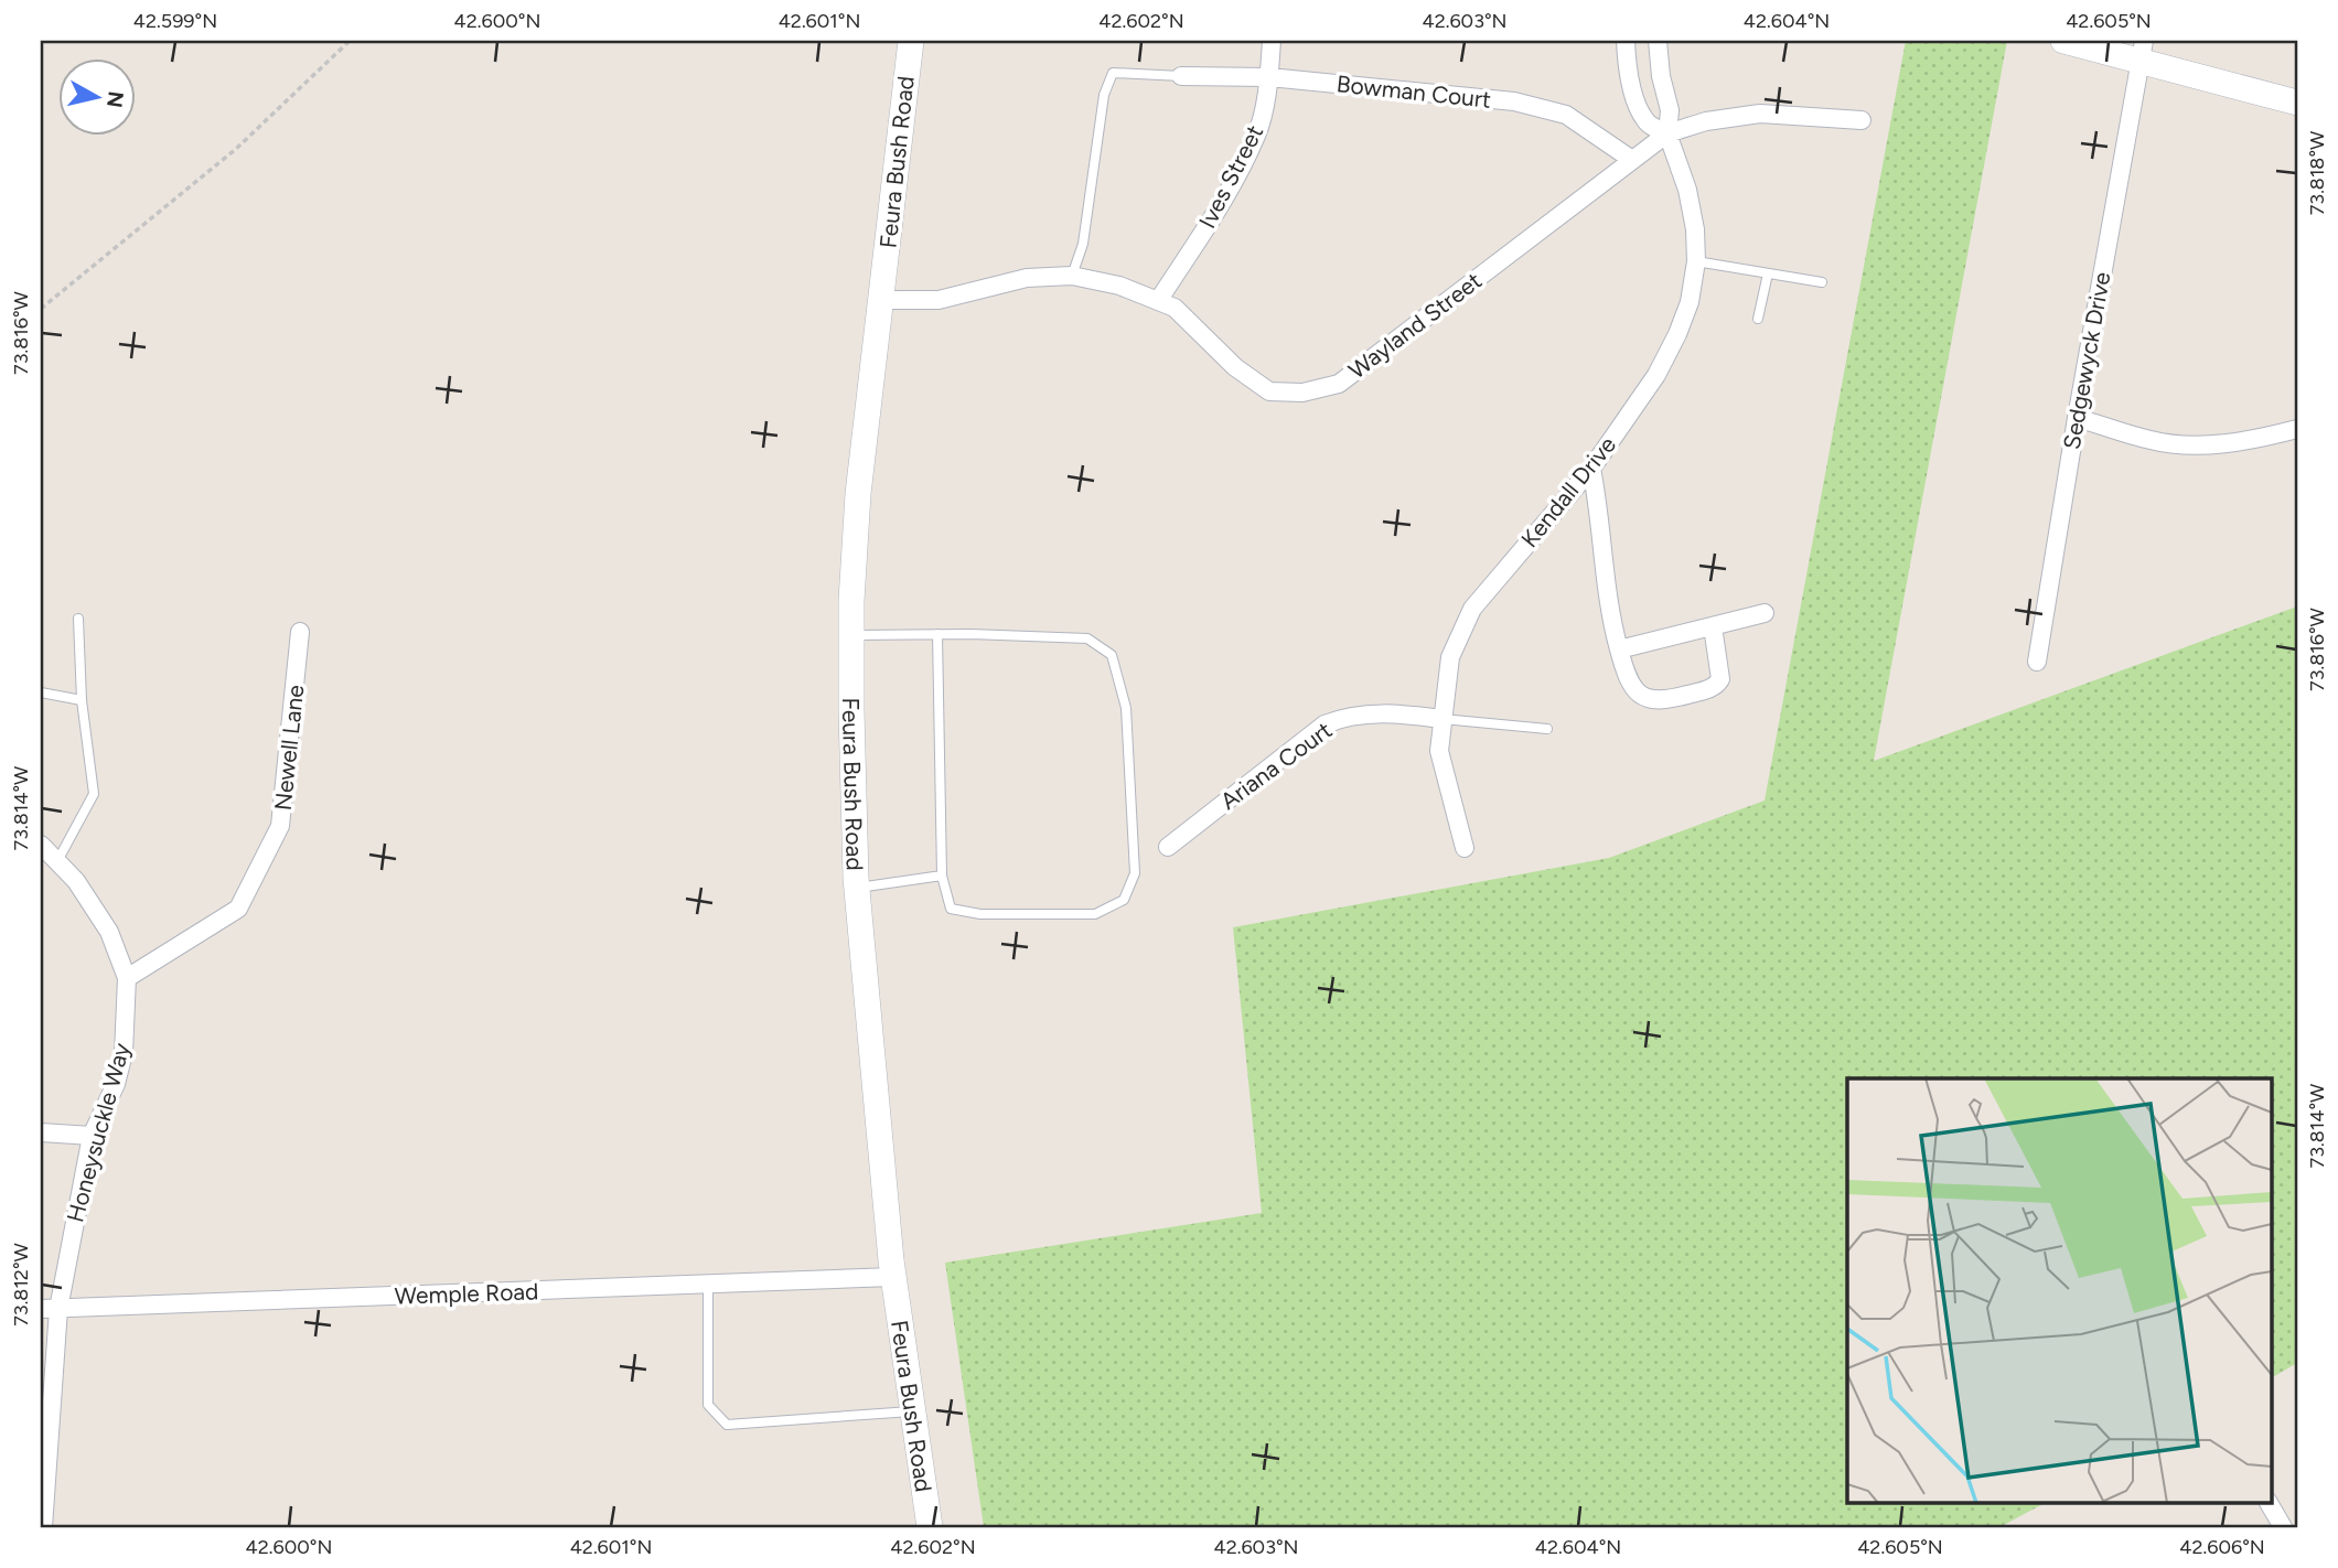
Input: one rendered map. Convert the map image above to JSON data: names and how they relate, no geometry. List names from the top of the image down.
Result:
{
  "streets": {
    "main road": ["Feura Bush Road"],
    "street": [
      "Bowman Court",
      "Ives Street",
      "Wayland Street",
      "Sedgewyck Drive",
      "Kendall Drive",
      "Newell Lane",
      "Ariana Court",
      "Honeysuckle Way",
      "Wemple Road"
    ]
  },
  "crossings": [
    ["Bowman Court", "Ives Street"],
    ["Bowman Court", "Wayland Street"],
    ["Feura Bush Road", "Wayland Street"],
    ["Feura Bush Road", "Wemple Road"],
    ["Ives Street", "Wayland Street"],
    ["Wayland Street", "Kendall Drive"],
    ["Kendall Drive", "Ariana Court"],
    ["Newell Lane", "Honeysuckle Way"],
    ["Honeysuckle Way", "Wemple Road"]
  ],
  "north": "right",
  "coordinates": [
    "42.599°N",
    "42.600°N",
    "42.601°N",
    "42.602°N",
    "42.603°N",
    "42.604°N",
    "42.605°N",
    "73.818°W",
    "73.816°W",
    "73.814°W",
    "73.812°W",
    "42.606°N"
  ]
}
